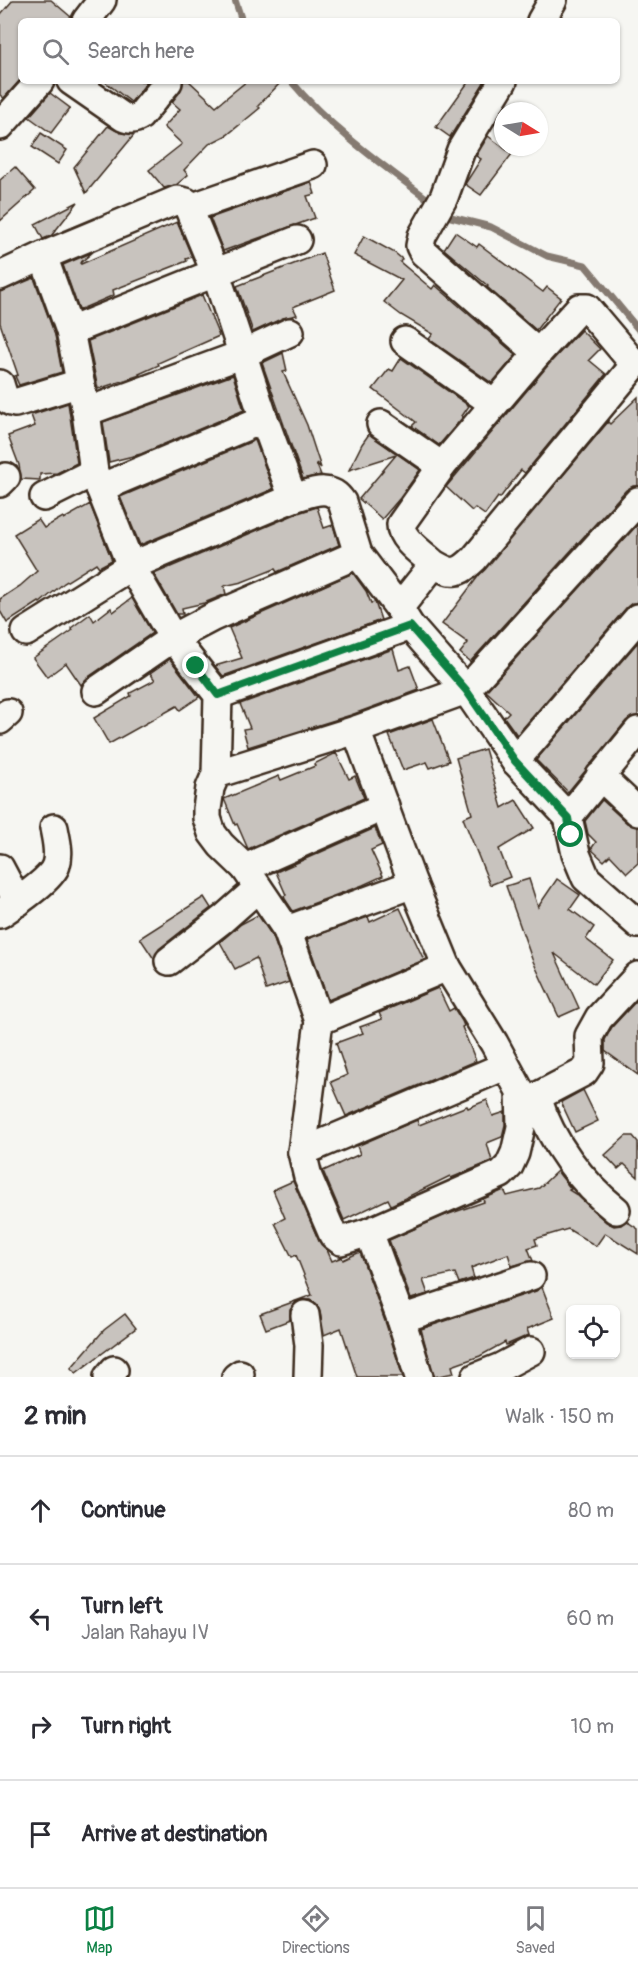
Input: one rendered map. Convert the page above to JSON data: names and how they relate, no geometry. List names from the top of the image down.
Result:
{
  "north": "right",
  "page": {
    "search": "Search here",
    "heading": ["2 min", "Walk · 150 m"],
    "list": [
      ["Continue", "80 m"],
      ["Turn left", "Jalan Rahayu IV", "60 m"],
      ["Turn right", "10 m"],
      "Arrive at destination"
    ],
    "nav": ["Map", "Directions", "Saved"]
  }
}
